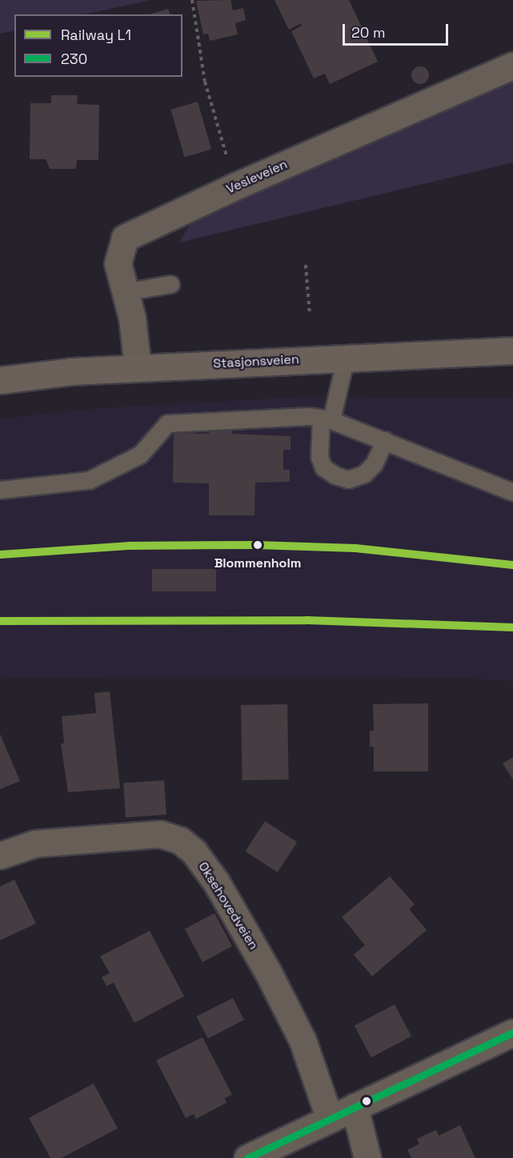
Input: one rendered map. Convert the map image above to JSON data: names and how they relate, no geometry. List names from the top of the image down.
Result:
{
  "streets": {
    "main road": ["Stasjonsveien"],
    "street": ["Vesleveien", "Oksehovedveien"]
  },
  "crossings": [
    ["Vesleveien", "Stasjonsveien"]
  ],
  "places": ["Blommenholm"],
  "lines": ["rail line L1", "transit line 230"],
  "legend": ["Railway L1", "230"],
  "scale_bar": "20 m"
}
